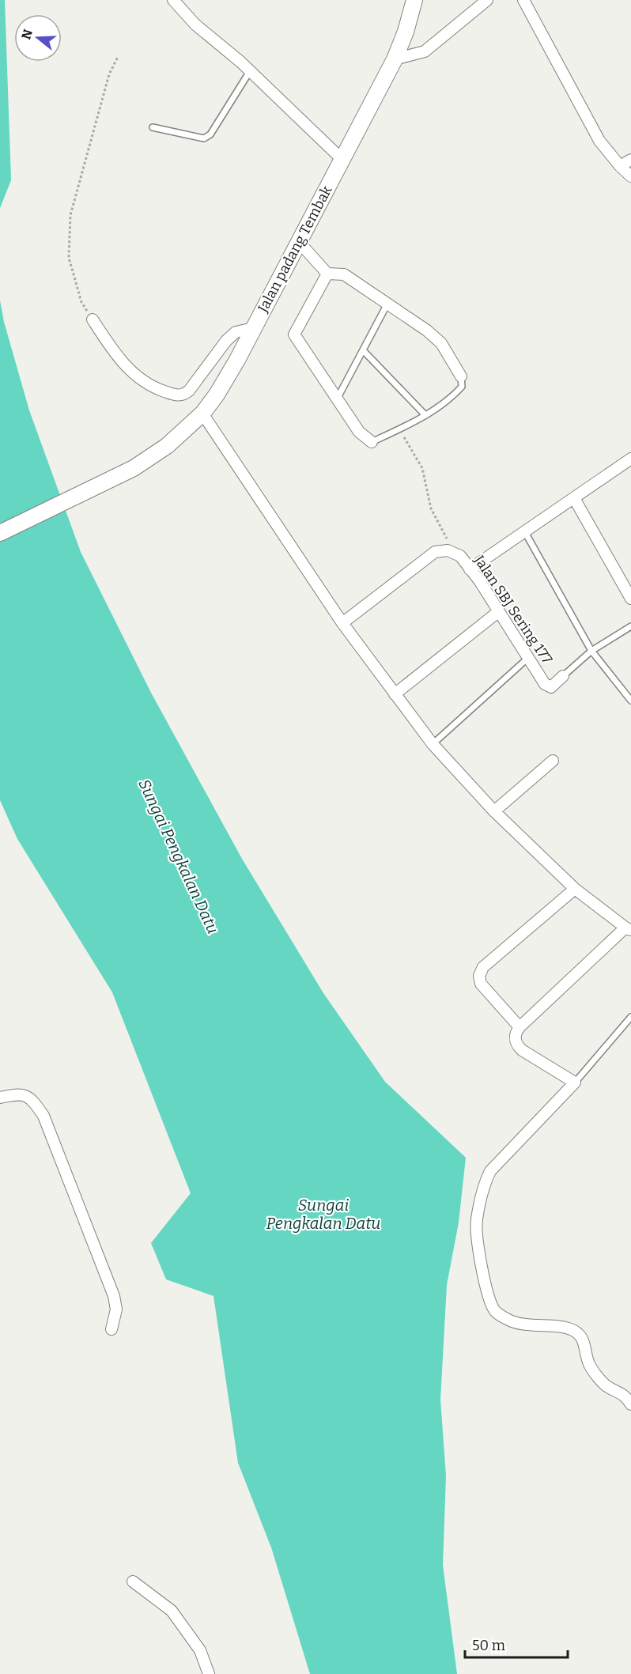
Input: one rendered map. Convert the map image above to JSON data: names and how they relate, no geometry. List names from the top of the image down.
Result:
{
  "streets": {
    "main road": ["Jalan padang Tembak"],
    "street": ["Jalan SBJ Sering 177"]
  },
  "water": ["Sungai Pengkalan Datu"],
  "scale_bar": "50 m",
  "north": "left"
}
